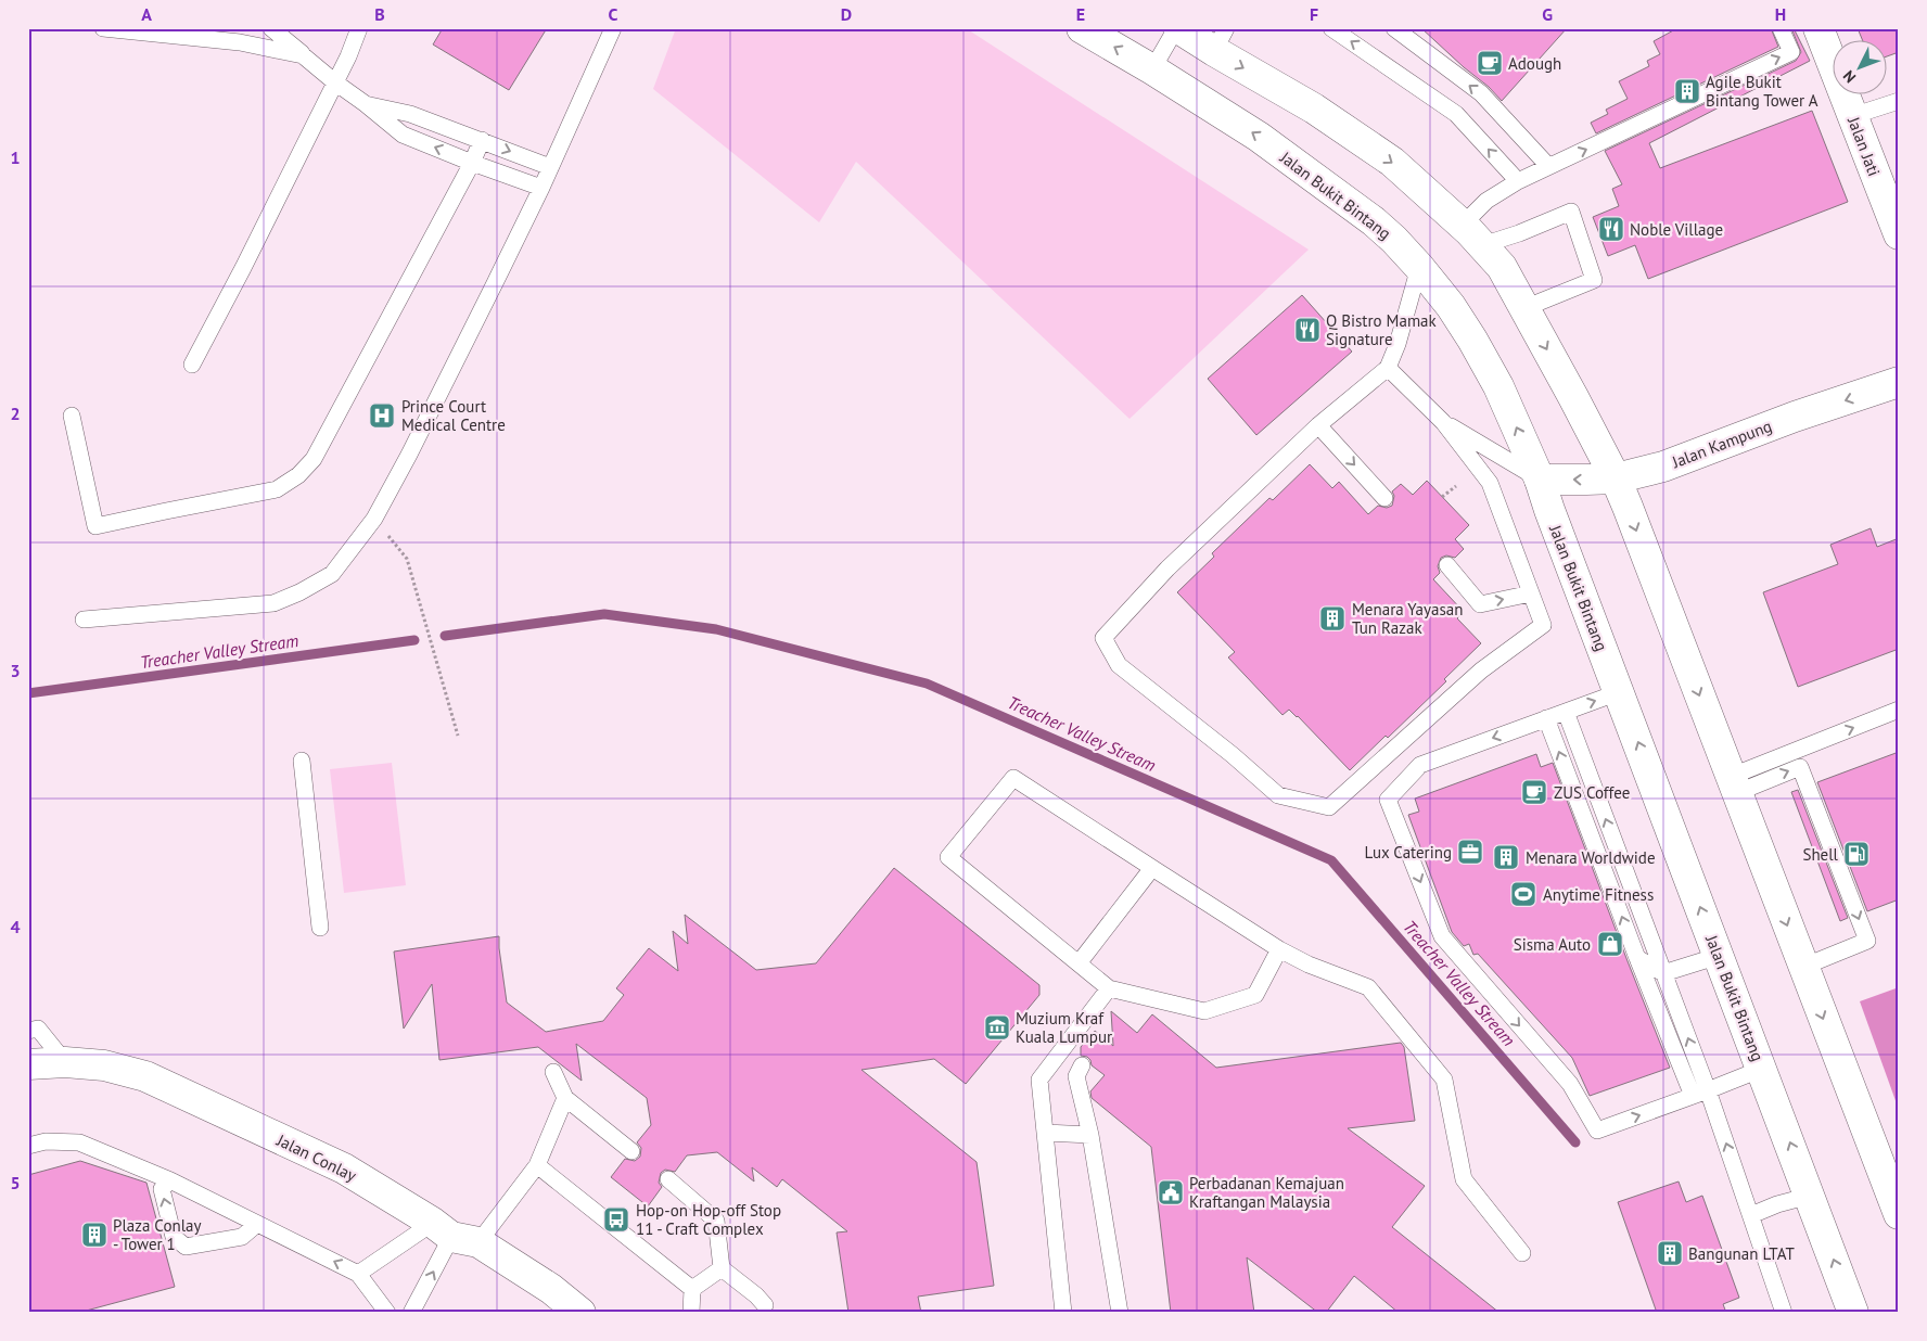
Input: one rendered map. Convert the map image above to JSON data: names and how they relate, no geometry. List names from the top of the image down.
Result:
{
  "streets": {
    "main road": [
      "Jalan Jati",
      "Jalan Bukit Bintang",
      "Jalan Kampung",
      "Jalan Conlay"
    ]
  },
  "crossings": [
    ["Jalan Bukit Bintang", "Jalan Kampung"]
  ],
  "one_way": ["Jalan Kampung"],
  "water": ["Treacher Valley Stream"],
  "places": {
    "cafe": ["Adough", "ZUS Coffee"],
    "building": [
      "Agile Bukit Bintang Tower A",
      "Menara Yayasan Tun Razak",
      "Menara Worldwide",
      "Plaza Conlay - Tower 1",
      "Bangunan LTAT"
    ],
    "restaurant": ["Noble Village", "Q Bistro Mamak Signature"],
    "hospital": ["Prince Court Medical Centre"],
    "office": ["Lux Catering"],
    "fuel station": ["Shell"],
    "sports": ["Anytime Fitness"],
    "shop": ["Sisma Auto"],
    "museum": ["Muzium Kraf Kuala Lumpur"],
    "public building": ["Perbadanan Kemajuan Kraftangan Malaysia"],
    "bus stop": ["Hop-on Hop-off Stop 11 - Craft Complex"]
  },
  "north": "bottom left",
  "grid": {
    "columns": [
      "A",
      "B",
      "C",
      "D",
      "E",
      "F",
      "G",
      "H"
    ],
    "rows": [
      "1",
      "2",
      "3",
      "4",
      "5"
    ]
  }
}
